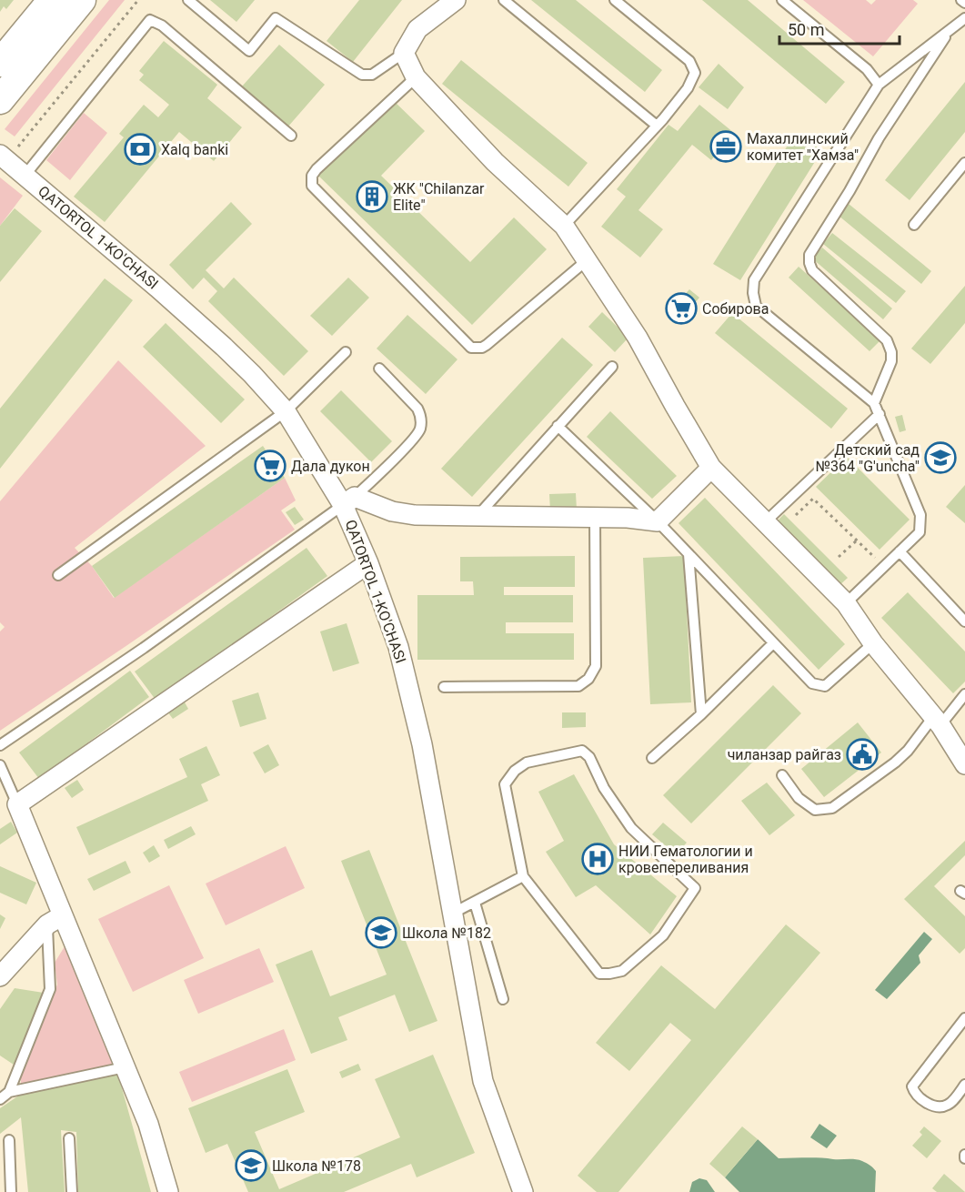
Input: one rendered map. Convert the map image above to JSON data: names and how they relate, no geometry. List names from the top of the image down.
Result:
{
  "streets": {
    "street": ["QATORTOL 1-KO'CHASI"]
  },
  "places": {
    "office": ["Махаллинский комитет \"Хамза\""],
    "bank": ["Xalq banki"],
    "building": ["ЖК \"Chilanzar Elite\""],
    "supermarket": ["Собирова", "Дала дукон"],
    "school or university": ["Детский сад №364 \"G'uncha\"", "Школа №182", "Школа №178"],
    "public building": ["чиланзар райгаз"],
    "hospital": ["НИИ Гематологии и кровепереливания"]
  },
  "scale_bar": "50 m"
}
